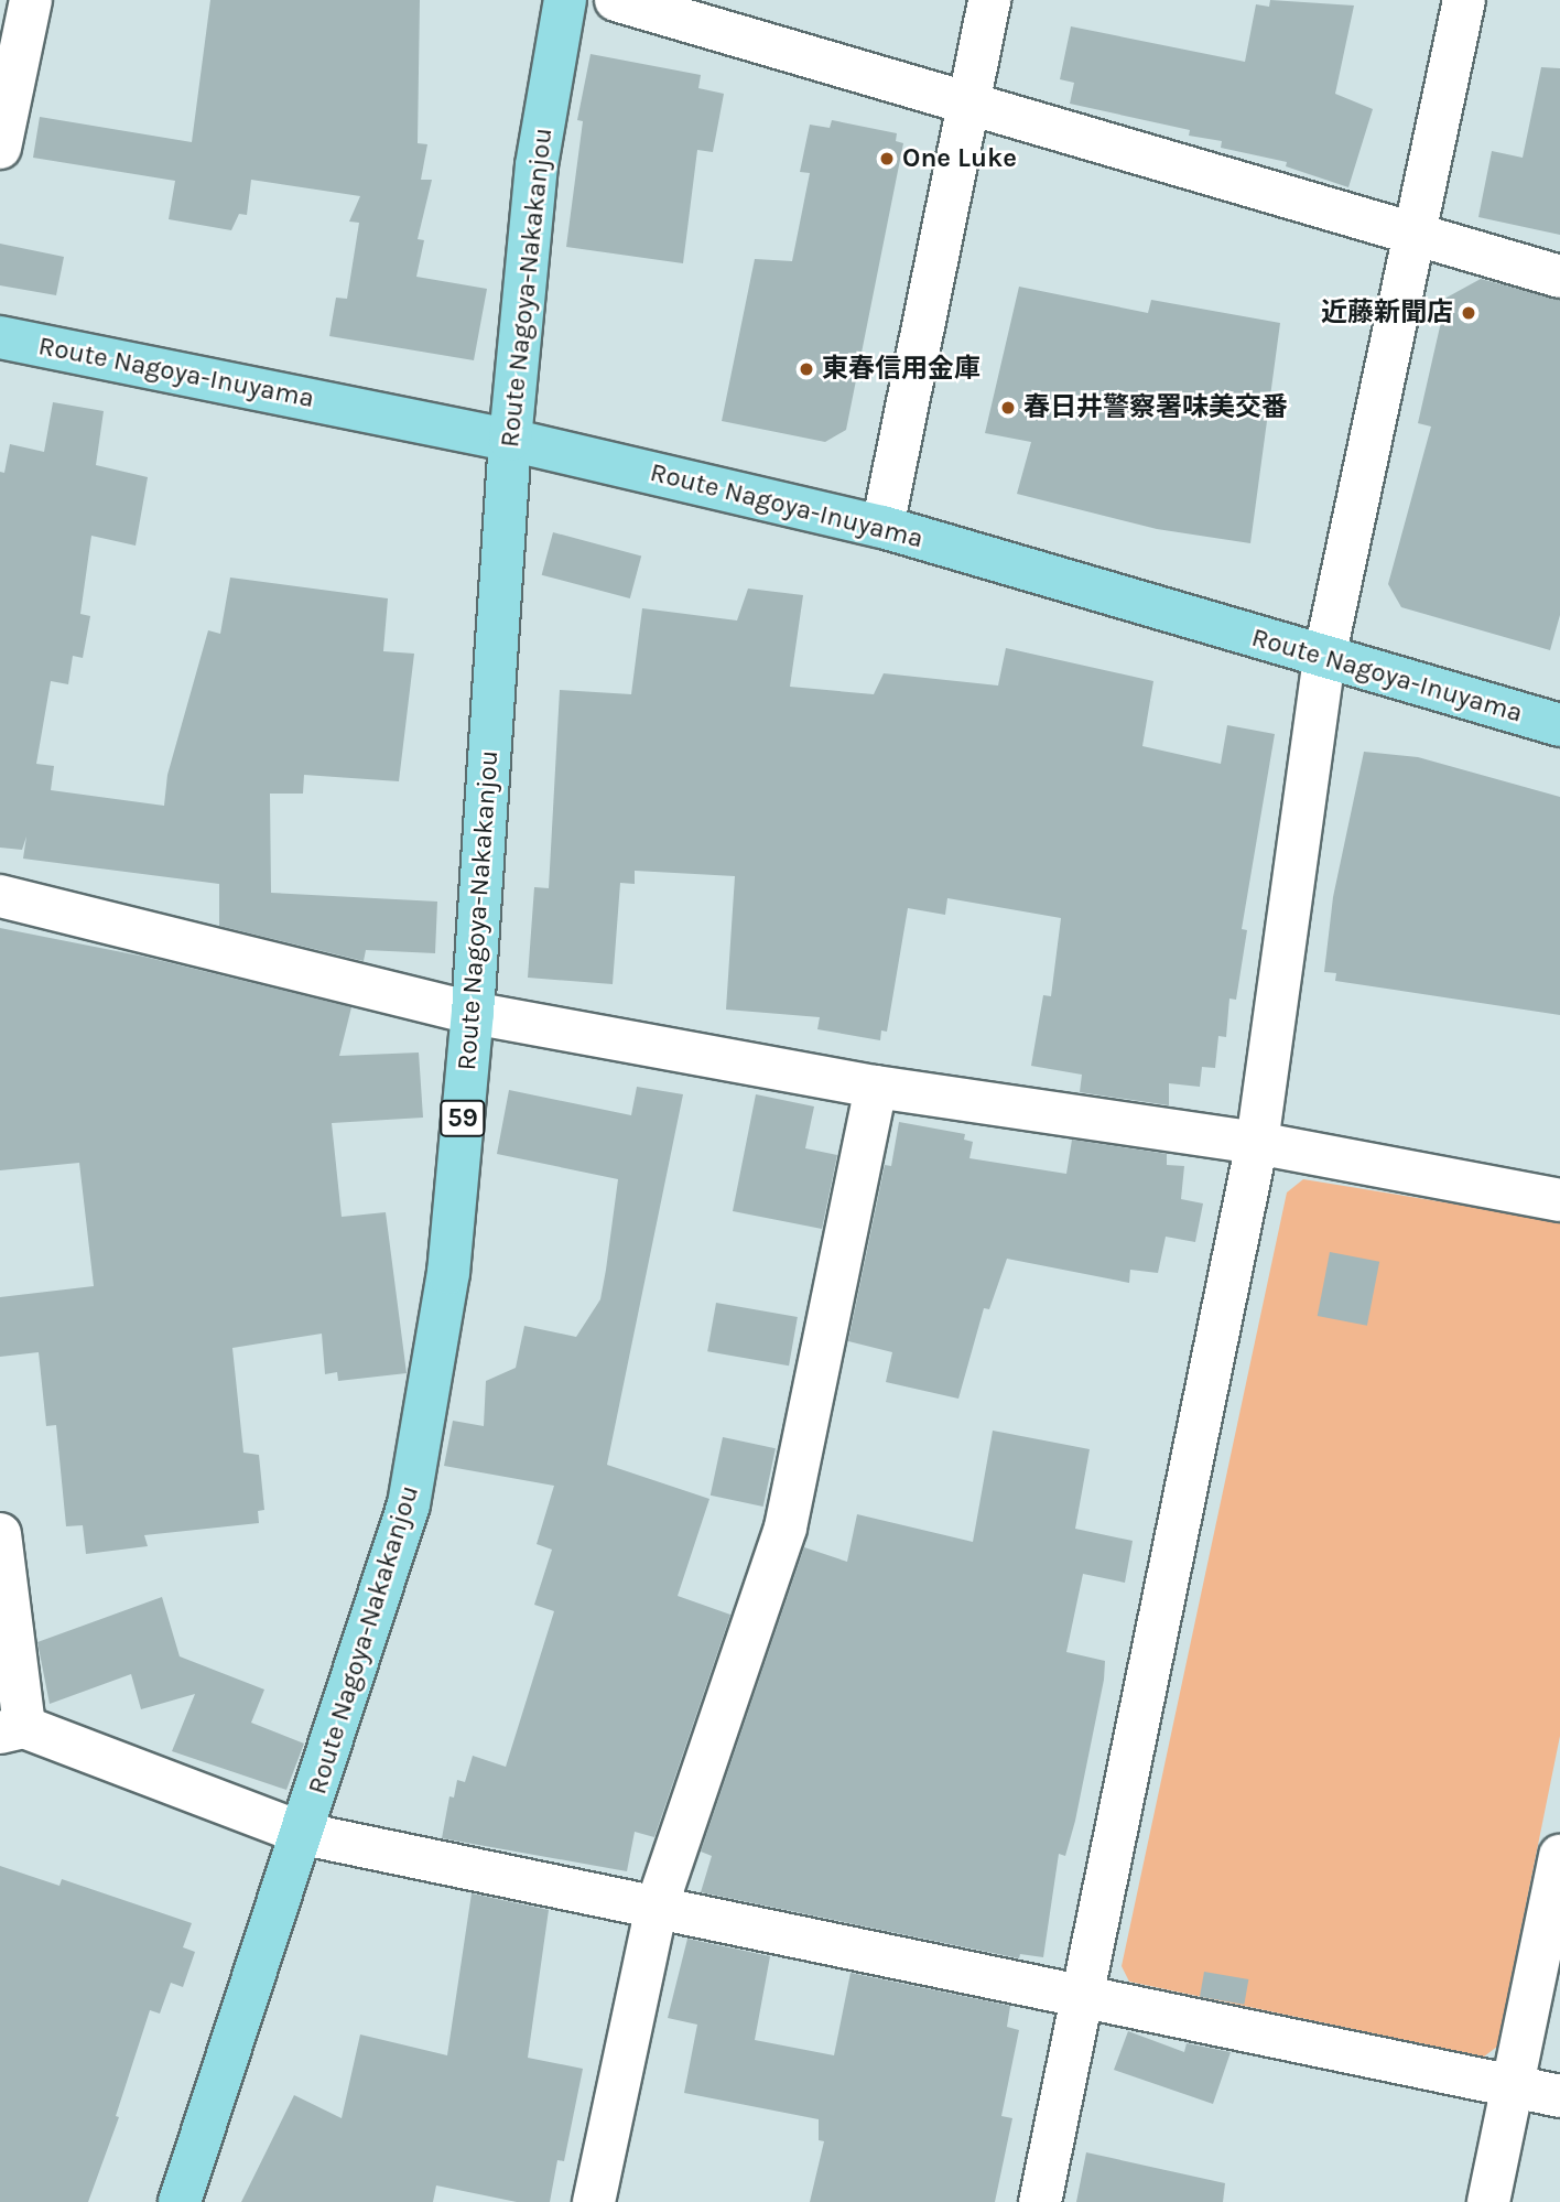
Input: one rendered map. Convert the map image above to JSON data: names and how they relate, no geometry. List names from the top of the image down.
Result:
{
  "streets": {
    "main road": ["Route Nagoya-Nakakanjou", "Route Nagoya-Inuyama", "59"]
  },
  "crossings": [
    ["Route Nagoya-Nakakanjou", "Route Nagoya-Inuyama"]
  ],
  "places": [
    "One Luke",
    "近藤新聞店",
    "東春信用金庫",
    "春日井警察署味美交番"
  ]
}
